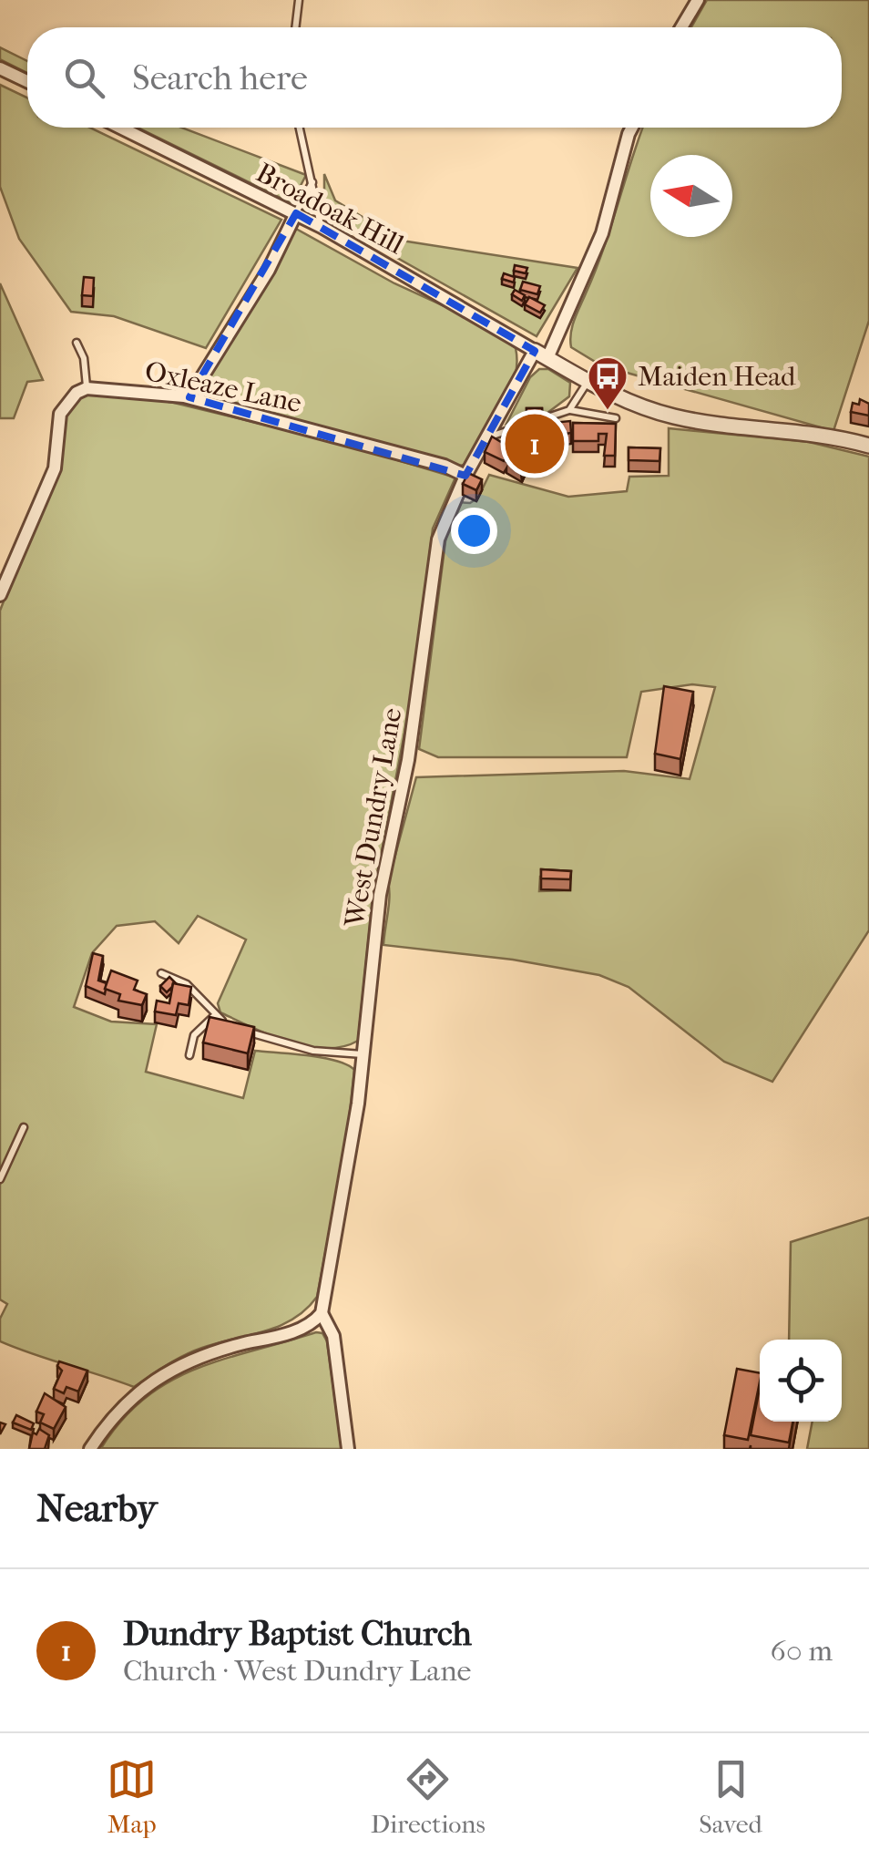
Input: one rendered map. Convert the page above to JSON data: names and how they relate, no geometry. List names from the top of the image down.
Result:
{
  "streets": {
    "street": ["Broadoak Hill", "Oxleaze Lane", "West Dundry Lane"]
  },
  "crossings": [
    ["Broadoak Hill", "West Dundry Lane"],
    ["Oxleaze Lane", "West Dundry Lane"]
  ],
  "places": {
    "bus stop": ["Maiden Head"]
  },
  "north": "left",
  "page": {
    "search": "Search here",
    "pins": "1",
    "heading": "Nearby",
    "list": [
      {
        "mark": "1",
        "name": "Dundry Baptist Church",
        "note": "Church · West Dundry Lane",
        "value": "60 m"
      }
    ],
    "nav": ["Map", "Directions", "Saved"]
  }
}
